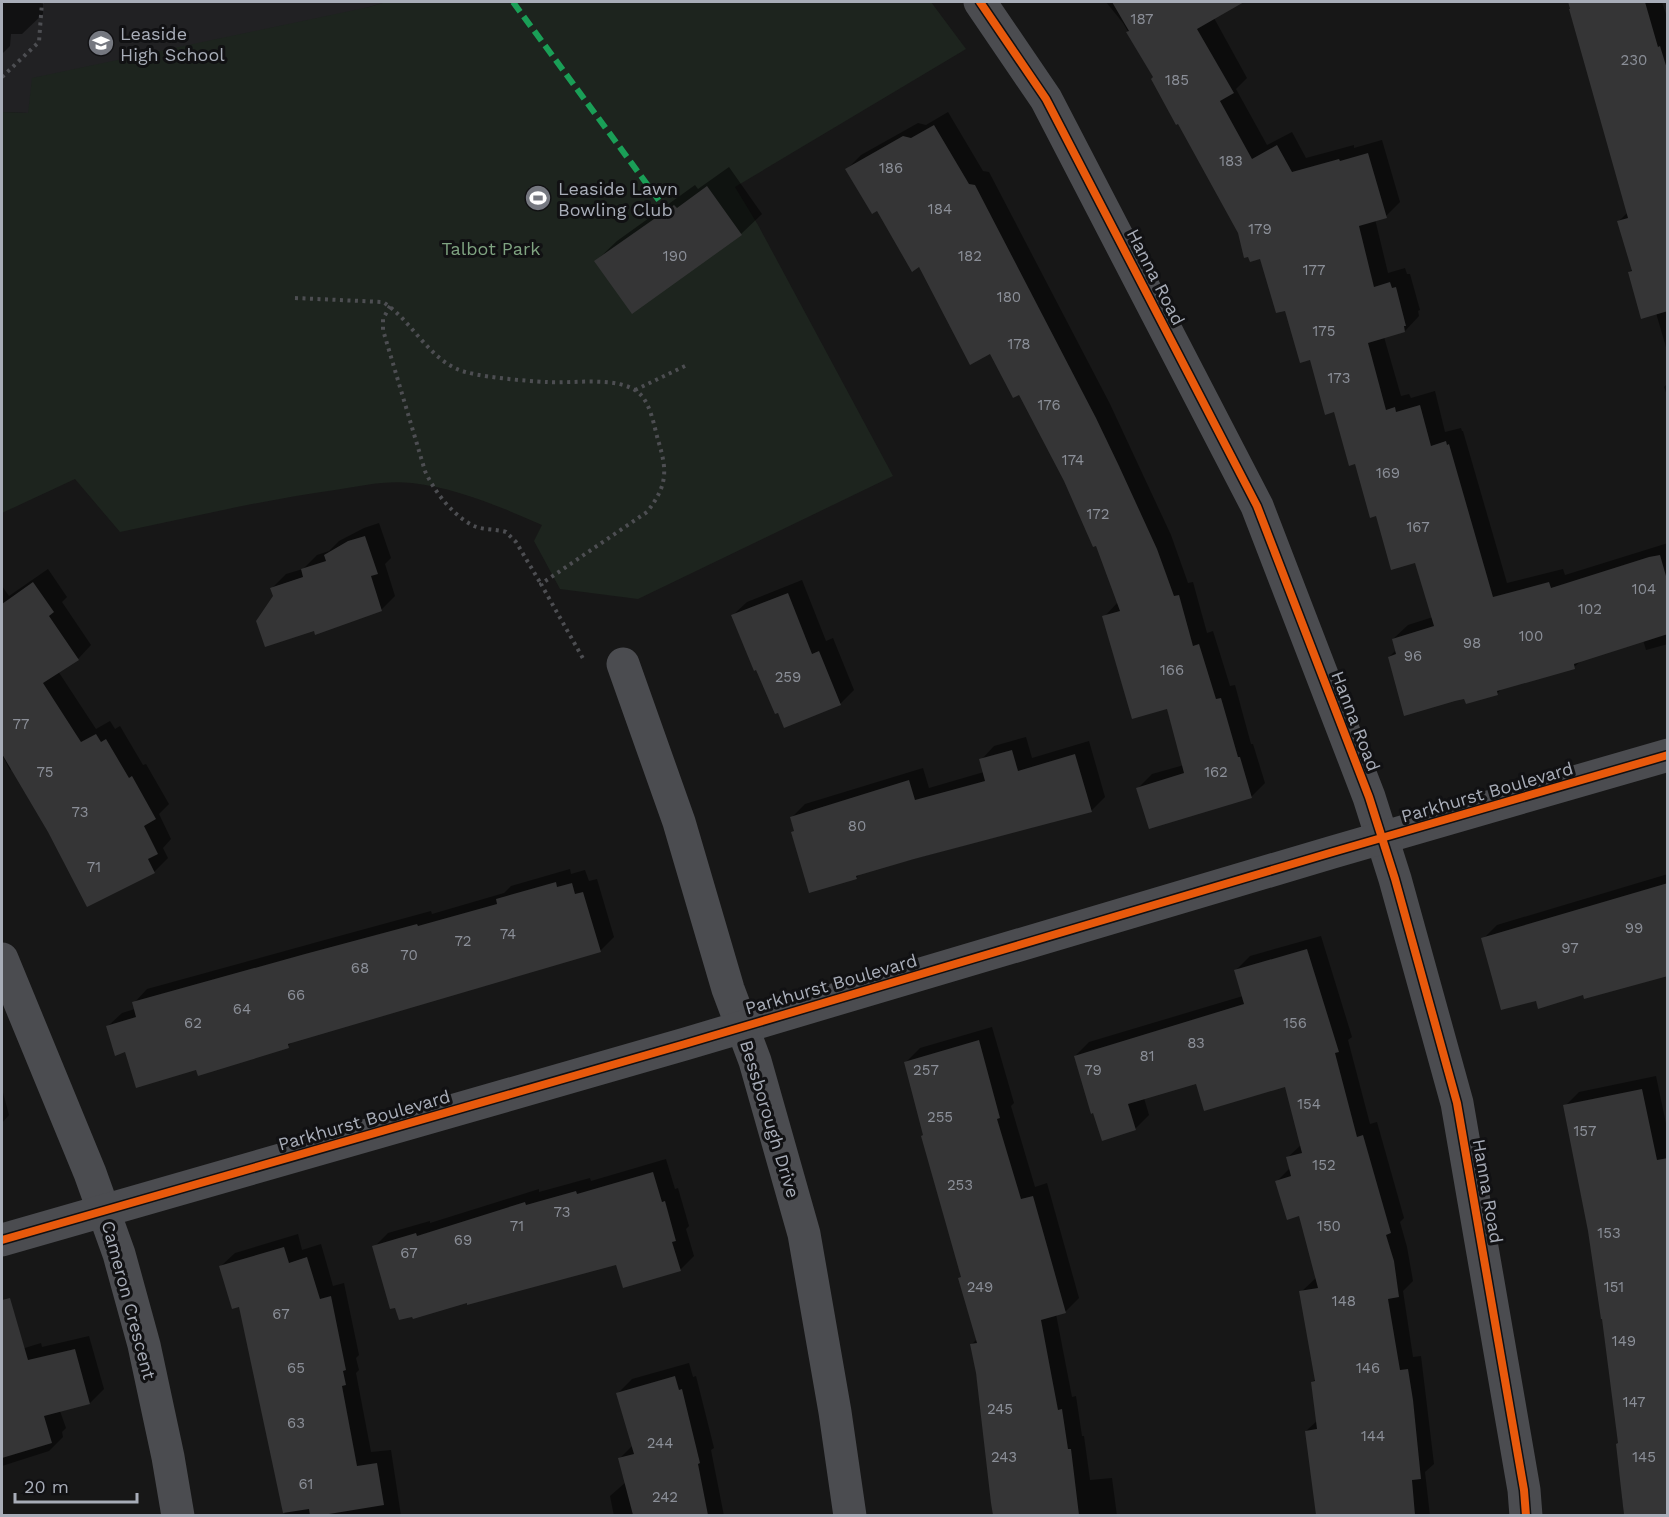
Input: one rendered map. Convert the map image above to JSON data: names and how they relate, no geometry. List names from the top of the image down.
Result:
{
  "streets": {
    "street": [
      "Hanna Road",
      "Parkhurst Boulevard",
      "Bessborough Drive",
      "Cameron Crescent"
    ]
  },
  "crossings": [
    ["Hanna Road", "Parkhurst Boulevard"],
    ["Parkhurst Boulevard", "Bessborough Drive"],
    ["Parkhurst Boulevard", "Cameron Crescent"]
  ],
  "parks": ["Talbot Park"],
  "places": {
    "school or university": ["Leaside High School"],
    "sports": ["Leaside Lawn Bowling Club"]
  },
  "house_numbers": [
    "187",
    "230",
    "185",
    "183",
    "186",
    "184",
    "179",
    "190",
    "182",
    "177",
    "180",
    "175",
    "178",
    "173",
    "176",
    "174",
    "169",
    "172",
    "167",
    "104",
    "102",
    "100",
    "98",
    "96",
    "166",
    "259",
    "77",
    "75",
    "162",
    "73",
    "80",
    "71",
    "99",
    "74",
    "72",
    "97",
    "70",
    "68",
    "66",
    "64",
    "62",
    "156",
    "83",
    "81",
    "257",
    "79",
    "154",
    "255",
    "157",
    "152",
    "253",
    "73",
    "71",
    "150",
    "153",
    "69",
    "67",
    "249",
    "151",
    "148",
    "67",
    "149",
    "65",
    "146",
    "147",
    "245",
    "63",
    "144",
    "244",
    "243",
    "145",
    "61",
    "242"
  ],
  "scale_bar": "20 m"
}
